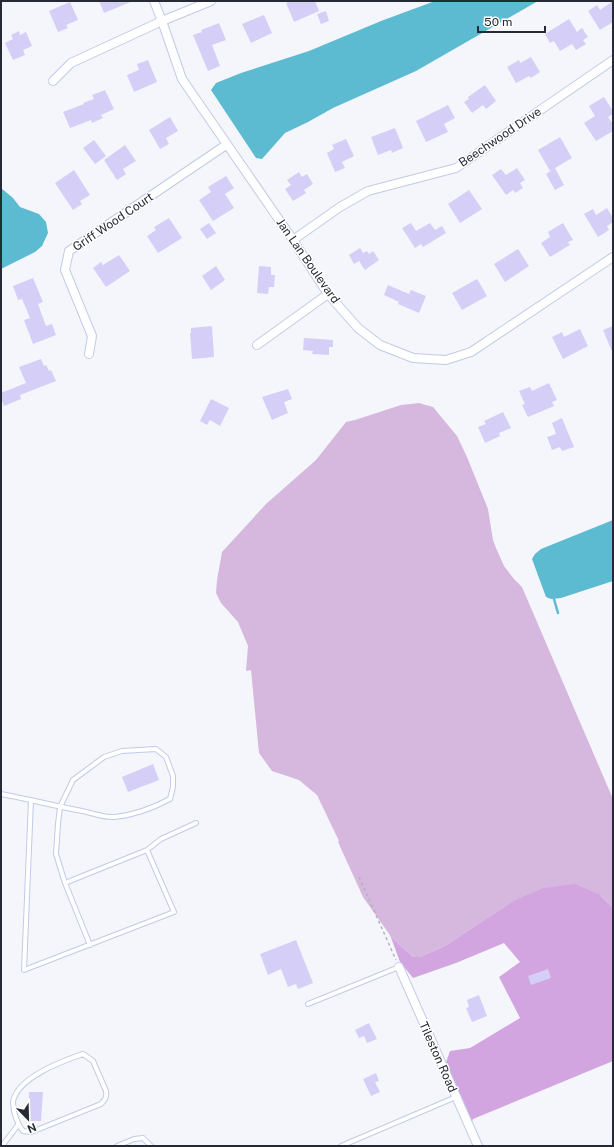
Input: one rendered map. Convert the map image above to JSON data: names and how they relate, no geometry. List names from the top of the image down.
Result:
{
  "streets": {
    "street": [
      "Beechwood Drive",
      "Griff Wood Court",
      "Jan Lan Boulevard",
      "Tileston Road"
    ]
  },
  "crossings": [
    ["Beechwood Drive", "Jan Lan Boulevard"],
    ["Griff Wood Court", "Jan Lan Boulevard"]
  ],
  "scale_bar": "50 m",
  "north": "bottom right"
}
